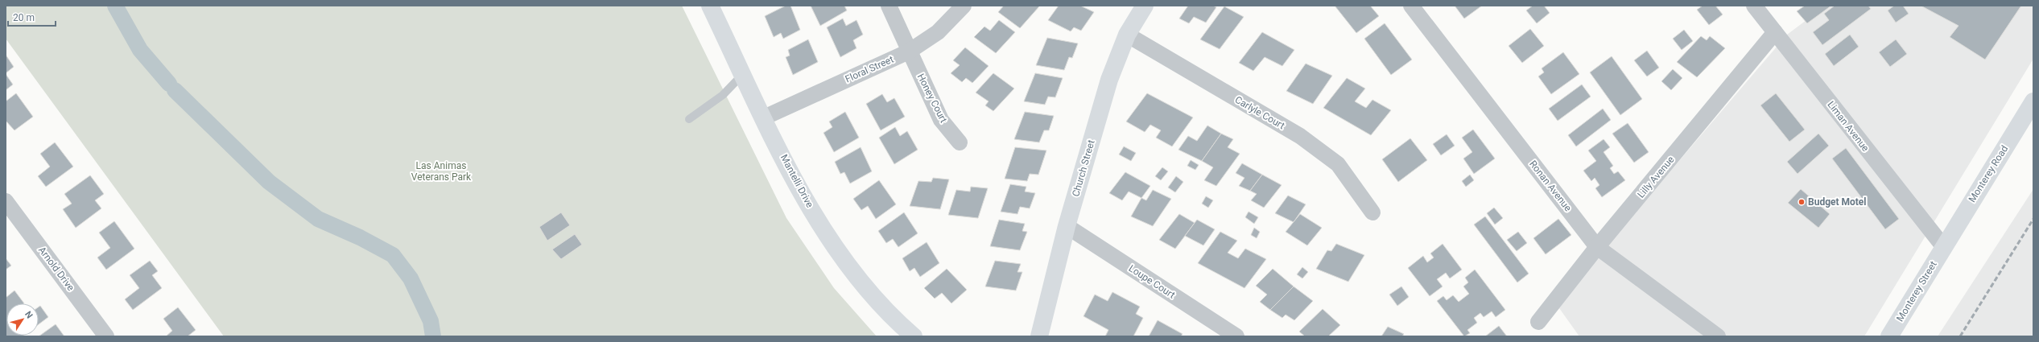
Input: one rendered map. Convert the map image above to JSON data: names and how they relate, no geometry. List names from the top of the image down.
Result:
{
  "streets": {
    "street": [
      "Floral Street",
      "Honey Court",
      "Carlyle Court",
      "Liman Avenue",
      "Church Street",
      "Monterey Road",
      "Lilly Avenue",
      "Mantelli Drive",
      "Ronan Avenue",
      "Arnold Drive",
      "Loupe Court",
      "Monterey Street"
    ]
  },
  "crossings": [
    ["Floral Street", "Honey Court"],
    ["Floral Street", "Mantelli Drive"],
    ["Carlyle Court", "Church Street"],
    ["Liman Avenue", "Monterey Road"],
    ["Liman Avenue", "Lilly Avenue"],
    ["Liman Avenue", "Monterey Street"],
    ["Church Street", "Loupe Court"],
    ["Monterey Road", "Monterey Street"],
    ["Lilly Avenue", "Ronan Avenue"]
  ],
  "parks": ["Las Animas Veterans Park"],
  "places": ["Budget Motel"],
  "scale_bar": "20 m",
  "north": "top right"
}
